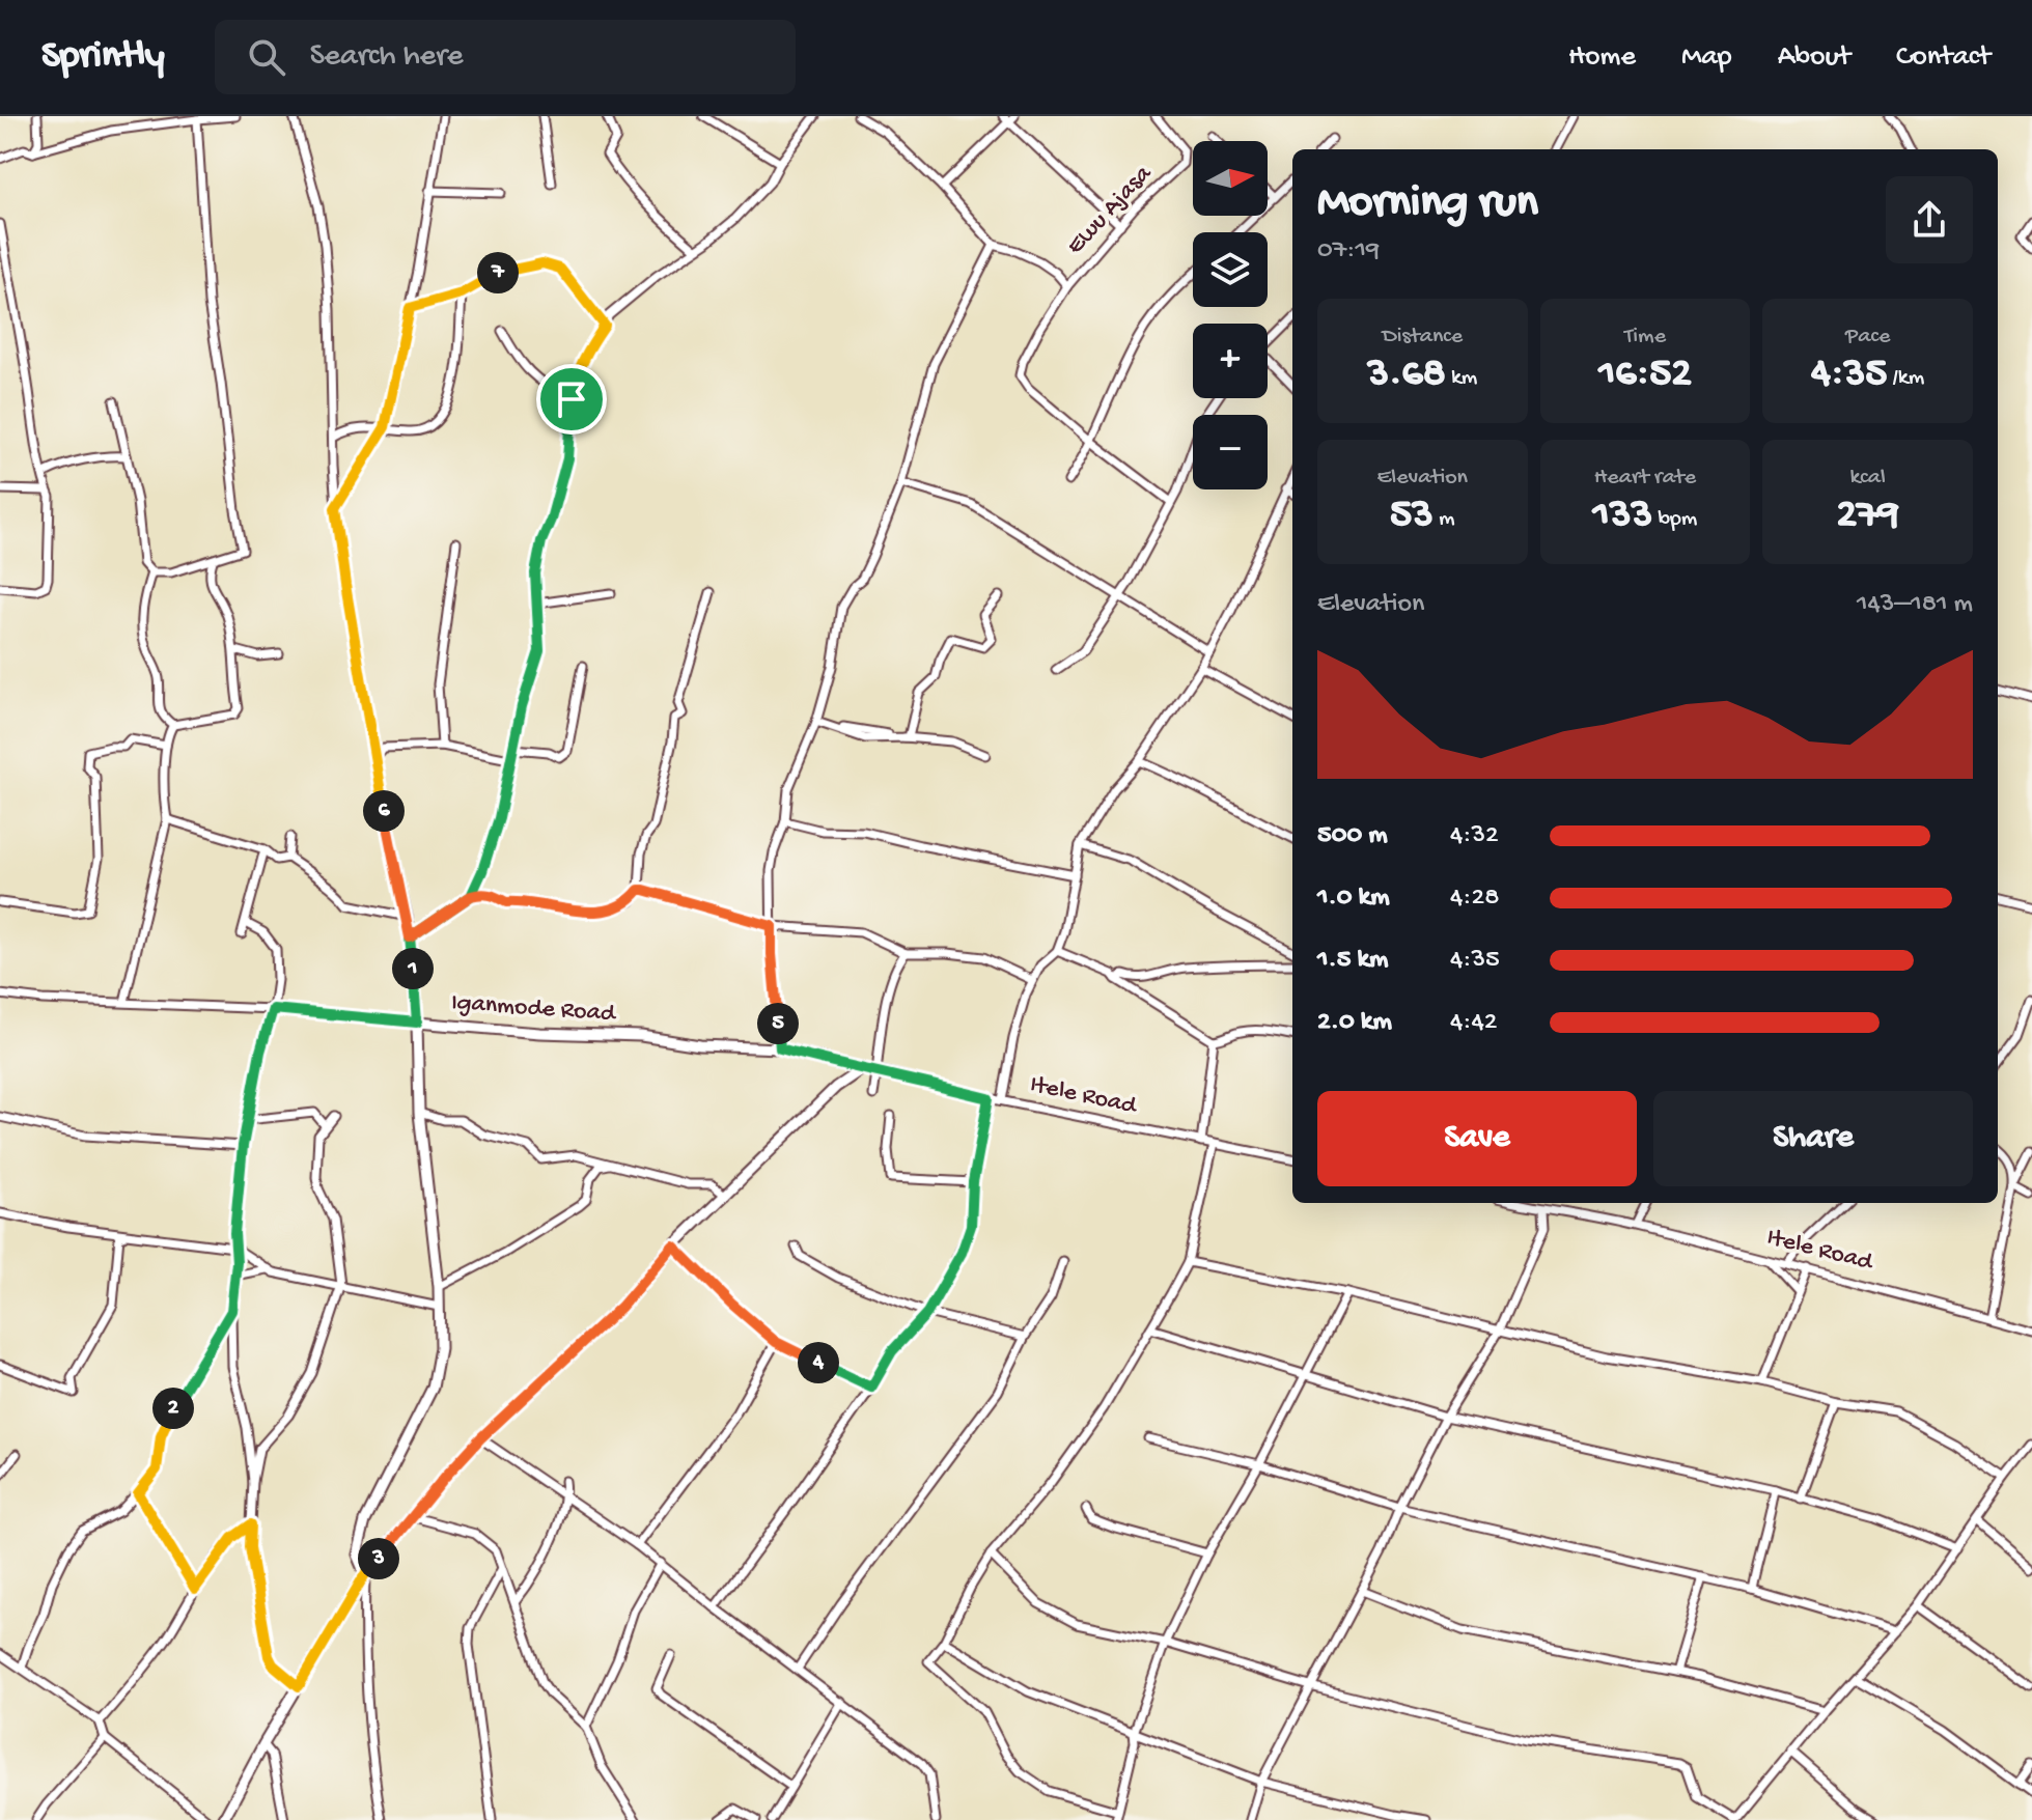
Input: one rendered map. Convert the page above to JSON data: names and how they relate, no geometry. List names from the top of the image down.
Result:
{
  "streets": {
    "street": ["Ewu Ajasa", "Iganmode Road", "Itele Road"]
  },
  "crossings": [
    ["Iganmode Road", "Itele Road"]
  ],
  "north": "right",
  "page": {
    "header": "Sprintly",
    "search": "Search here",
    "nav": [
      "Home",
      "Map",
      "About",
      "Contact"
    ],
    "map_buttons": ["+", "−"],
    "heading": ["Morning run", "07:19"],
    "pins": [
      "7",
      "6",
      "1",
      "5",
      "4",
      "2",
      "3"
    ],
    "stats": [
      ["Distance", "3.68 km"],
      ["Time", "16:52"],
      ["Pace", "4:35 /km"],
      ["Elevation", "53 m"],
      ["Heart rate", "133 bpm"],
      ["kcal", "279"]
    ],
    "chart": ["Elevation", "143–181 m"],
    "list": [
      {
        "name": "500 m",
        "note": "4:32"
      },
      {
        "name": "1.0 km",
        "note": "4:28"
      },
      {
        "name": "1.5 km",
        "note": "4:35"
      },
      {
        "name": "2.0 km",
        "note": "4:42"
      }
    ],
    "buttons": ["Save", "Share"]
  }
}
